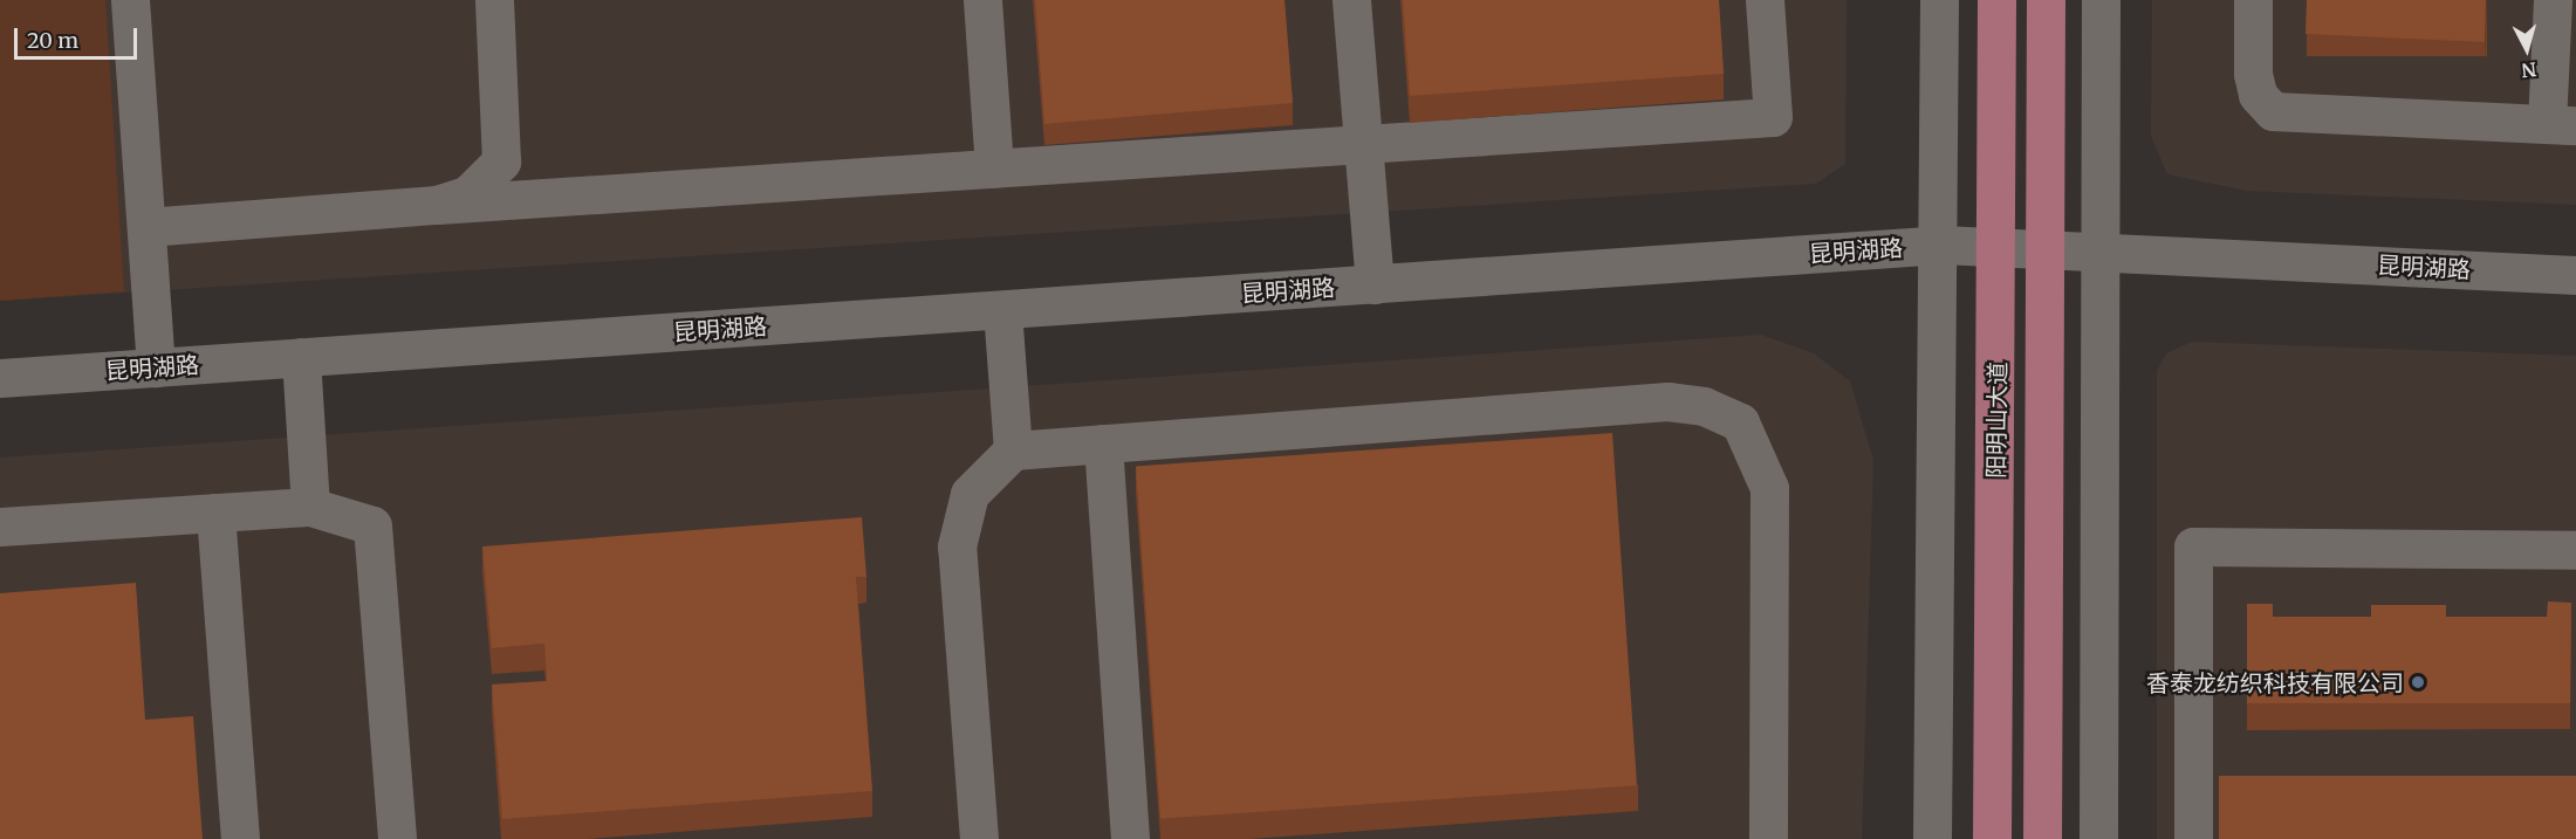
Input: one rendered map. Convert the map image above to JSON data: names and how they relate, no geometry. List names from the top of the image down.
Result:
{
  "streets": {
    "main road": ["阳明山大道"],
    "street": ["昆明湖路"]
  },
  "crossings": [
    ["昆明湖路", "阳明山大道"]
  ],
  "places": ["香泰龙纺织科技有限公司"],
  "scale_bar": "20 m",
  "north": "bottom"
}
